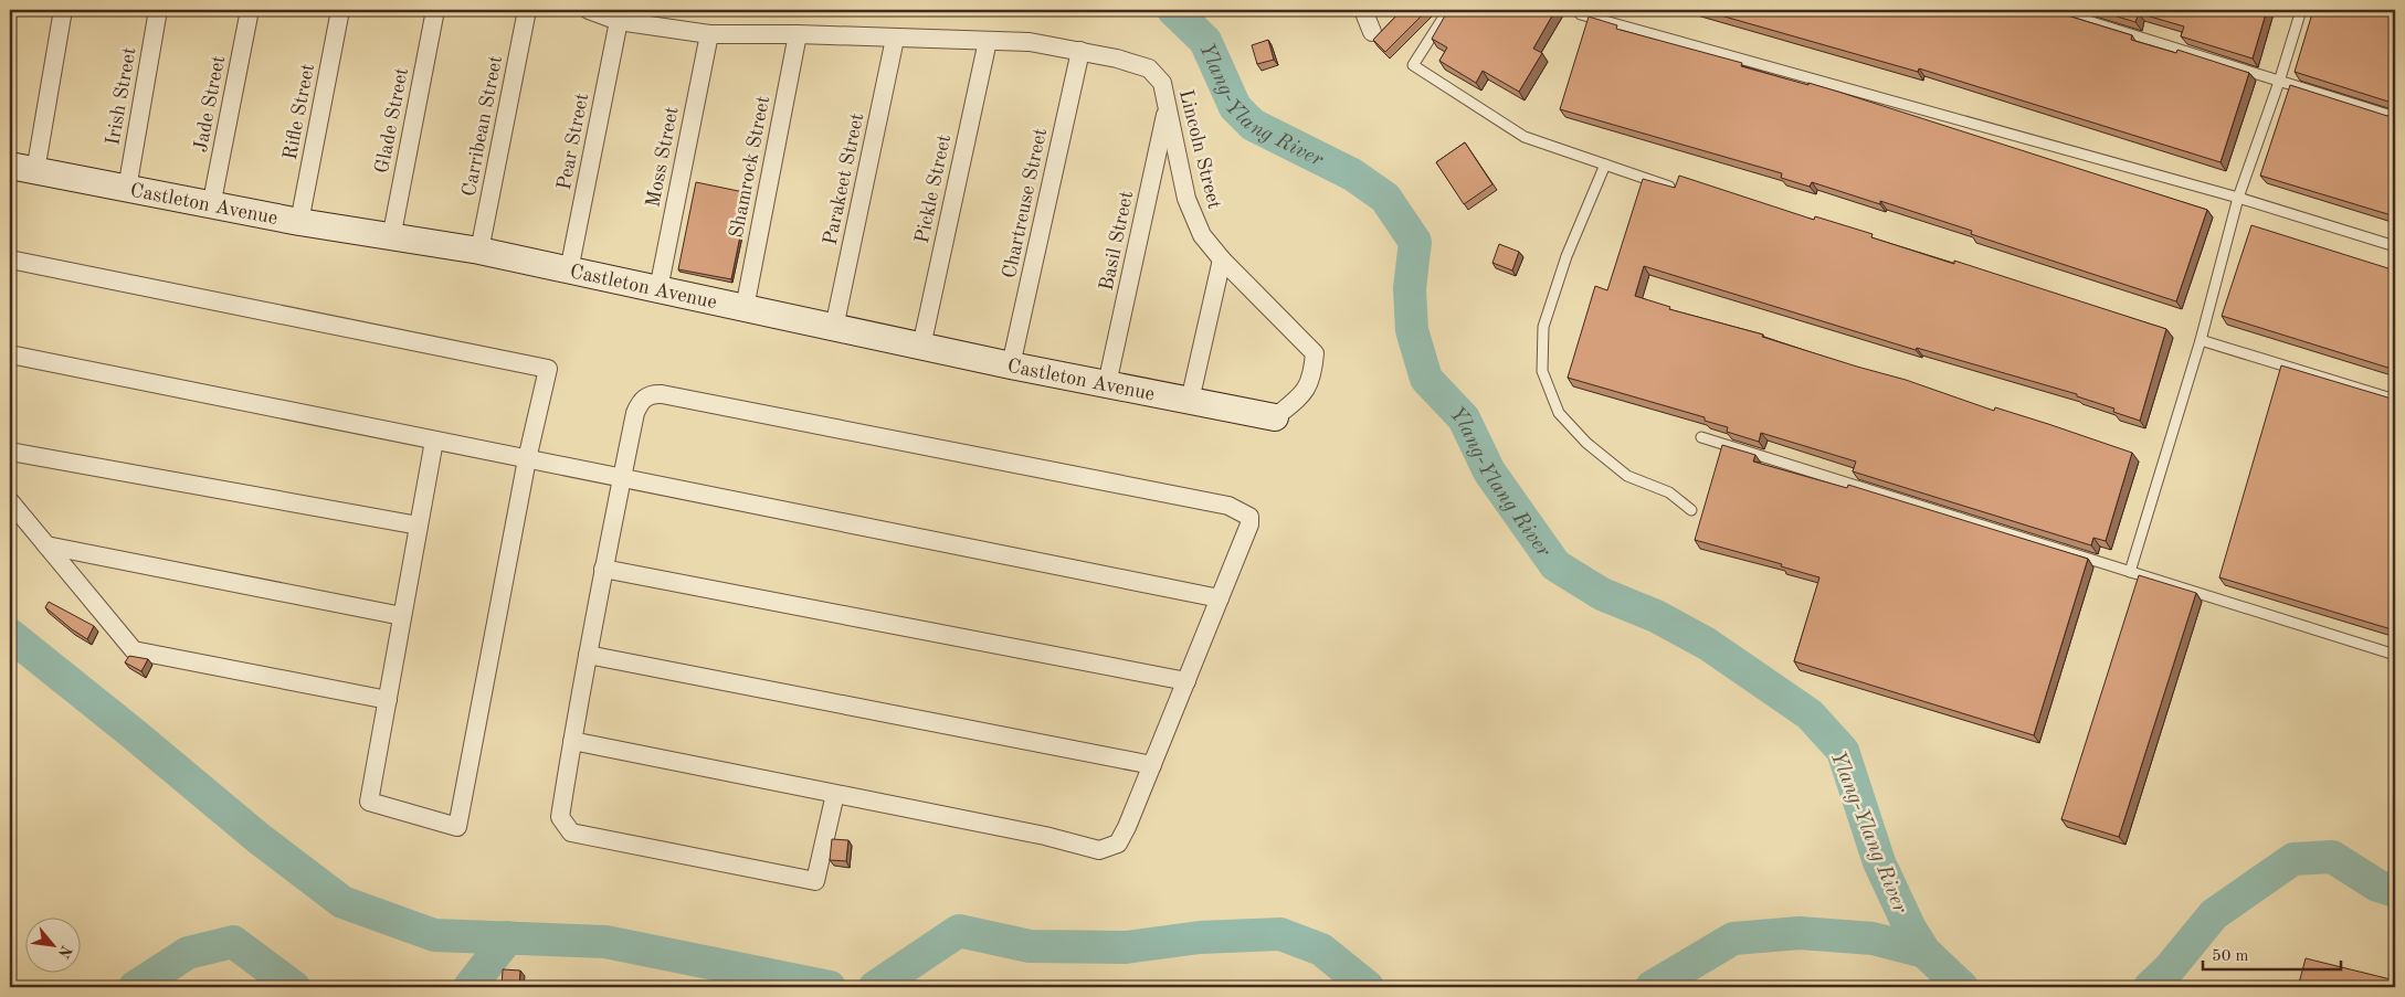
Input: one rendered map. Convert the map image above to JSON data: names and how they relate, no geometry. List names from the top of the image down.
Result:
{
  "streets": {
    "street": [
      "Irish Street",
      "Jade Street",
      "Rifle Street",
      "Glade Street",
      "Carribean Street",
      "Pear Street",
      "Lincoln Street",
      "Moss Street",
      "Shamrock Street",
      "Parakeet Street",
      "Pickle Street",
      "Chartreuse Street",
      "Castleton Avenue",
      "Basil Street"
    ]
  },
  "crossings": [
    ["Irish Street", "Castleton Avenue"],
    ["Jade Street", "Castleton Avenue"],
    ["Rifle Street", "Castleton Avenue"],
    ["Glade Street", "Castleton Avenue"],
    ["Carribean Street", "Castleton Avenue"],
    ["Pear Street", "Lincoln Street"],
    ["Pear Street", "Castleton Avenue"],
    ["Lincoln Street", "Moss Street"],
    ["Lincoln Street", "Shamrock Street"],
    ["Lincoln Street", "Parakeet Street"],
    ["Lincoln Street", "Pickle Street"],
    ["Lincoln Street", "Chartreuse Street"],
    ["Lincoln Street", "Castleton Avenue"],
    ["Lincoln Street", "Basil Street"],
    ["Moss Street", "Castleton Avenue"],
    ["Shamrock Street", "Castleton Avenue"],
    ["Parakeet Street", "Castleton Avenue"],
    ["Pickle Street", "Castleton Avenue"],
    ["Chartreuse Street", "Castleton Avenue"],
    ["Castleton Avenue", "Basil Street"]
  ],
  "water": ["Ylang-Ylang River"],
  "scale_bar": "50 m",
  "north": "bottom right"
}
